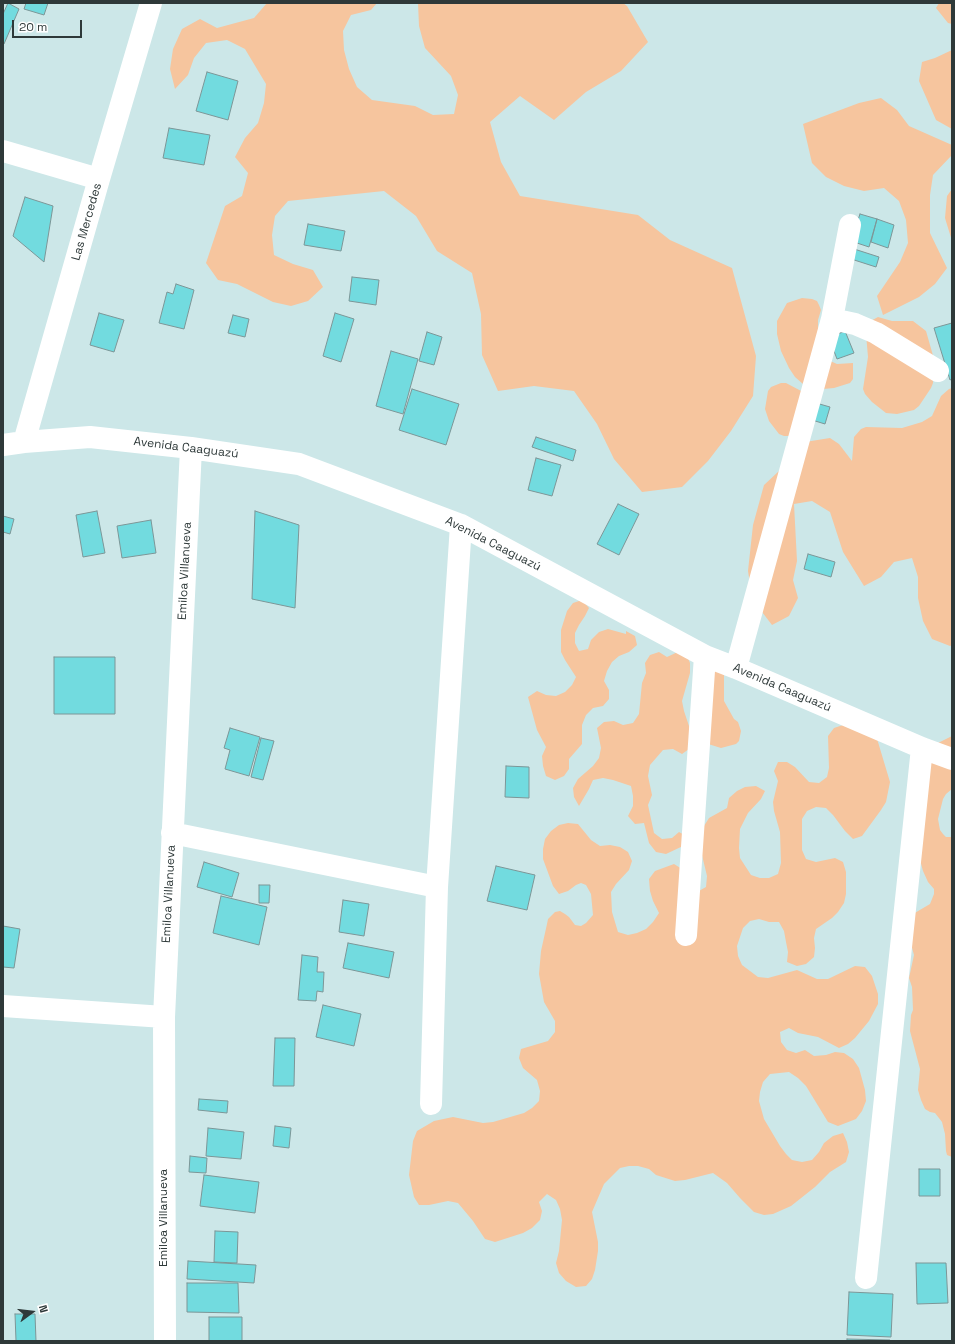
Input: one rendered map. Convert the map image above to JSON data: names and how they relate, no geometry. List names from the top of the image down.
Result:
{
  "streets": {
    "street": ["Las Mercedes", "Avenida Caaguazú", "Emiloa Villanueva"]
  },
  "crossings": [
    ["Las Mercedes", "Avenida Caaguazú"],
    ["Avenida Caaguazú", "Emiloa Villanueva"]
  ],
  "scale_bar": "20 m",
  "north": "right"
}
